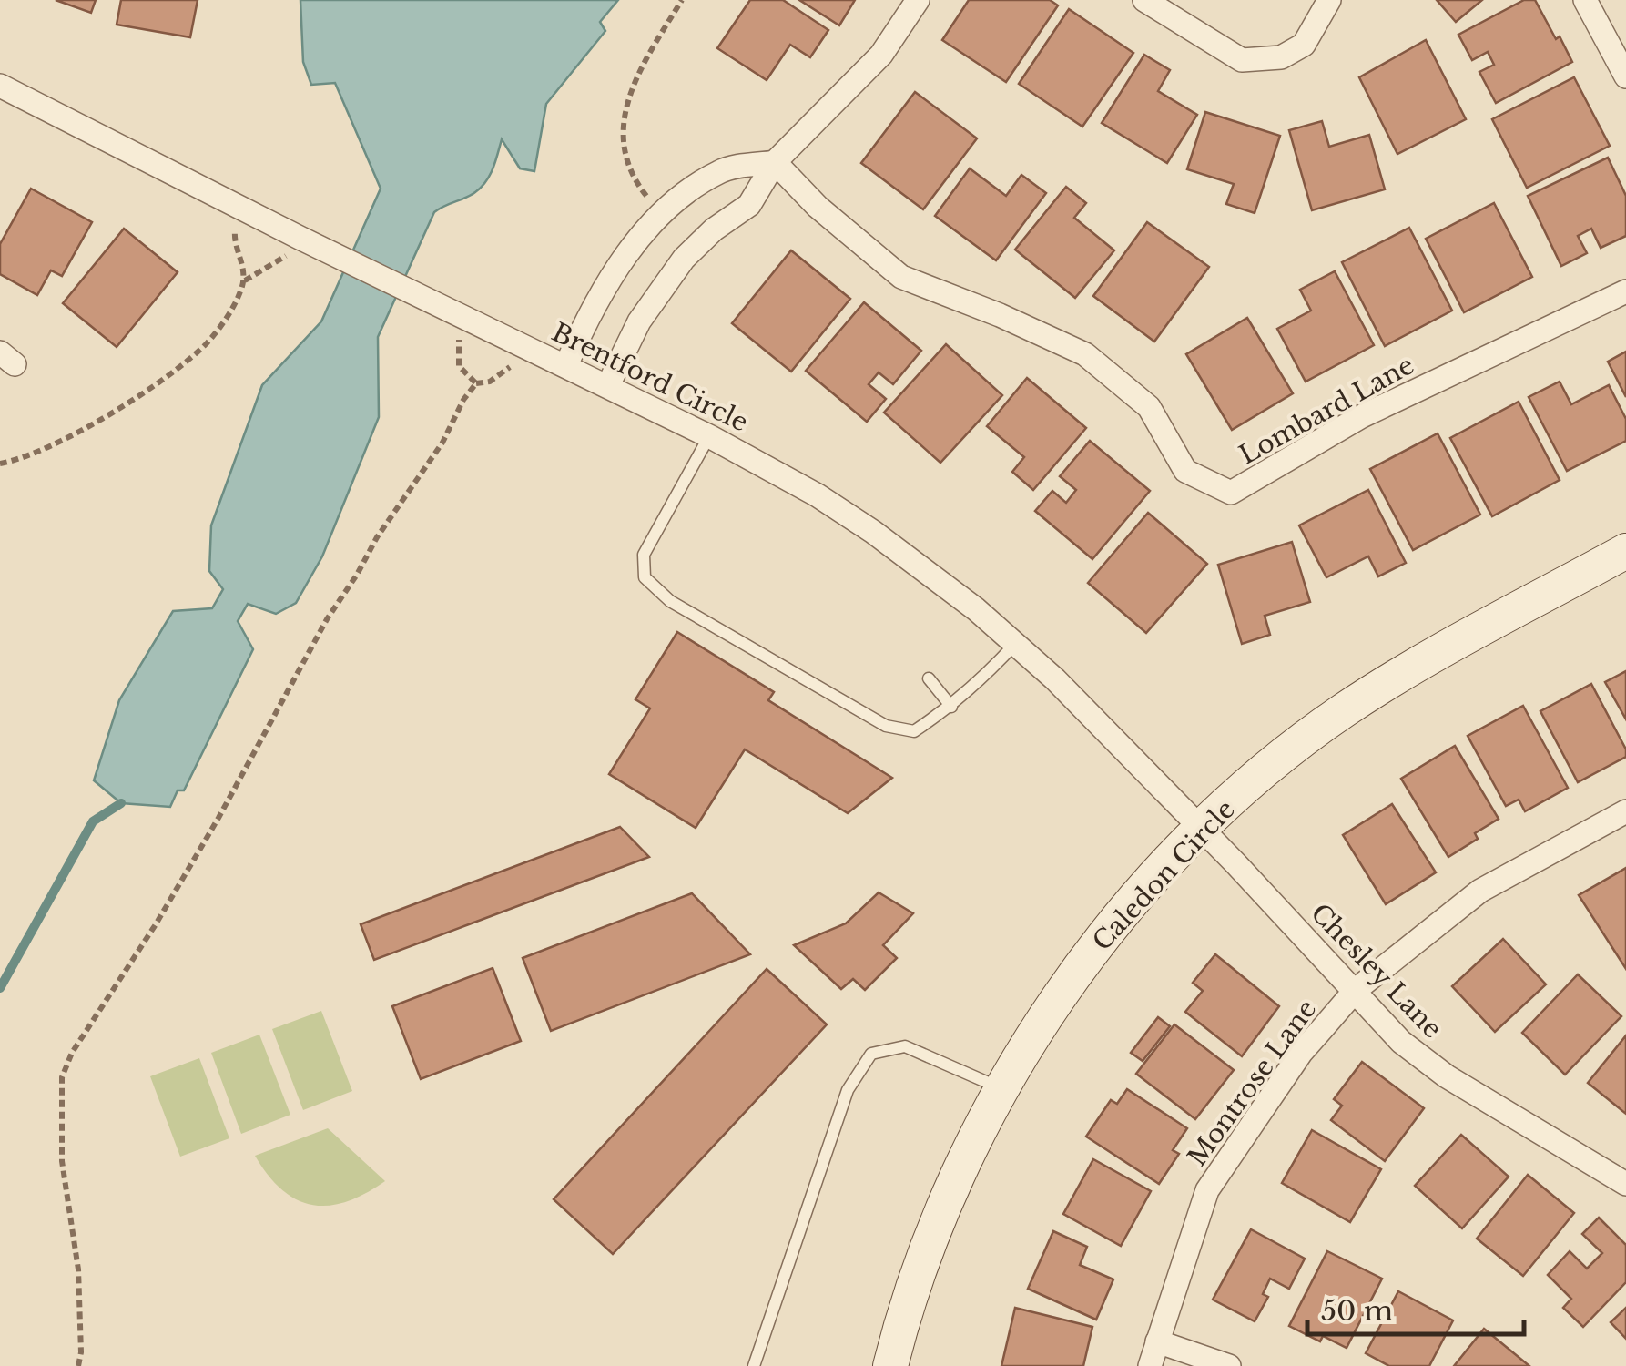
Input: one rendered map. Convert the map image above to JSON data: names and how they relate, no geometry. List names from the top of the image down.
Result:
{
  "streets": {
    "street": [
      "Brentford Circle",
      "Lombard Lane",
      "Caledon Circle",
      "Chesley Lane",
      "Montrose Lane"
    ]
  },
  "crossings": [
    ["Brentford Circle", "Caledon Circle"],
    ["Brentford Circle", "Chesley Lane"],
    ["Caledon Circle", "Chesley Lane"],
    ["Chesley Lane", "Montrose Lane"]
  ],
  "scale_bar": "50 m"
}
